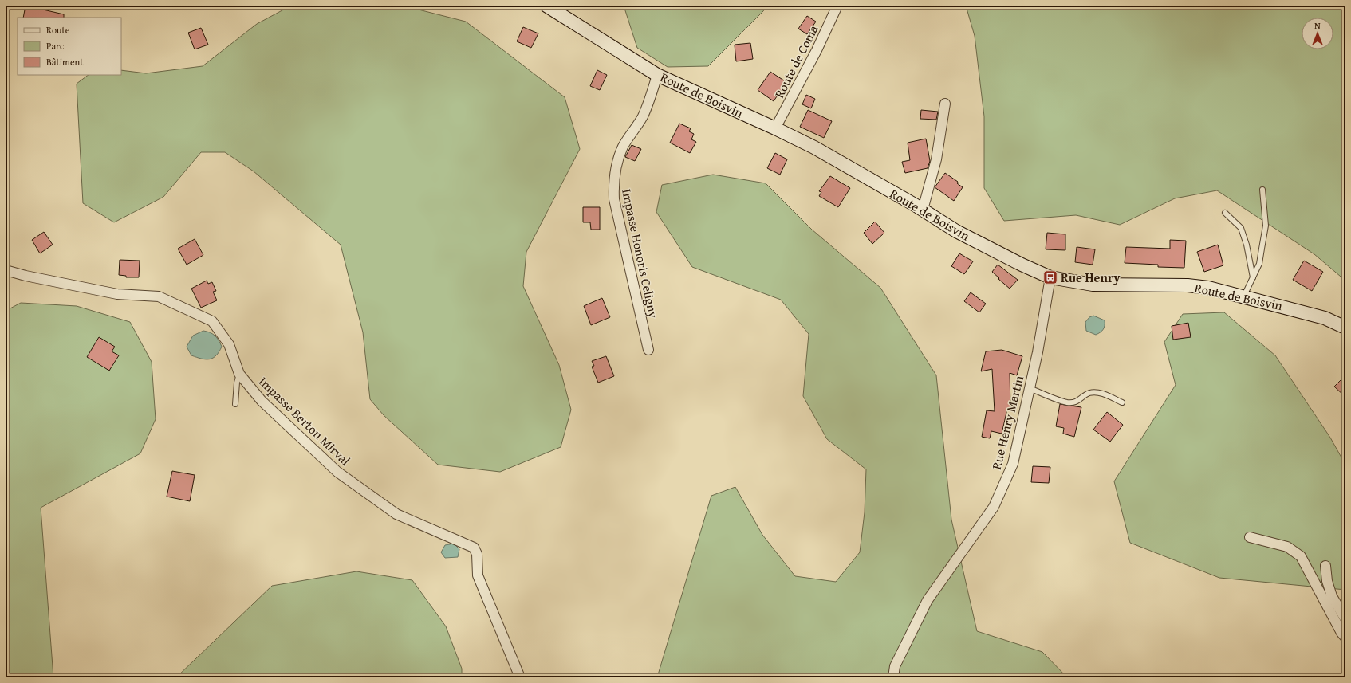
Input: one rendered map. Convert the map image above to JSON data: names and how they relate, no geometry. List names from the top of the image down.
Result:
{
  "streets": {
    "main road": ["Route de Boisvin"],
    "street": [
      "Route de Coma",
      "Impasse Honoris Celigny",
      "Impasse Berton Mirval",
      "Rue Henry Martin"
    ]
  },
  "crossings": [
    ["Route de Coma", "Route de Boisvin"],
    ["Route de Boisvin", "Impasse Honoris Celigny"],
    ["Route de Boisvin", "Rue Henry Martin"]
  ],
  "places": {
    "bus stop": ["Rue Henry"]
  },
  "legend": ["Route", "Parc", "Bâtiment"],
  "north": "top"
}
